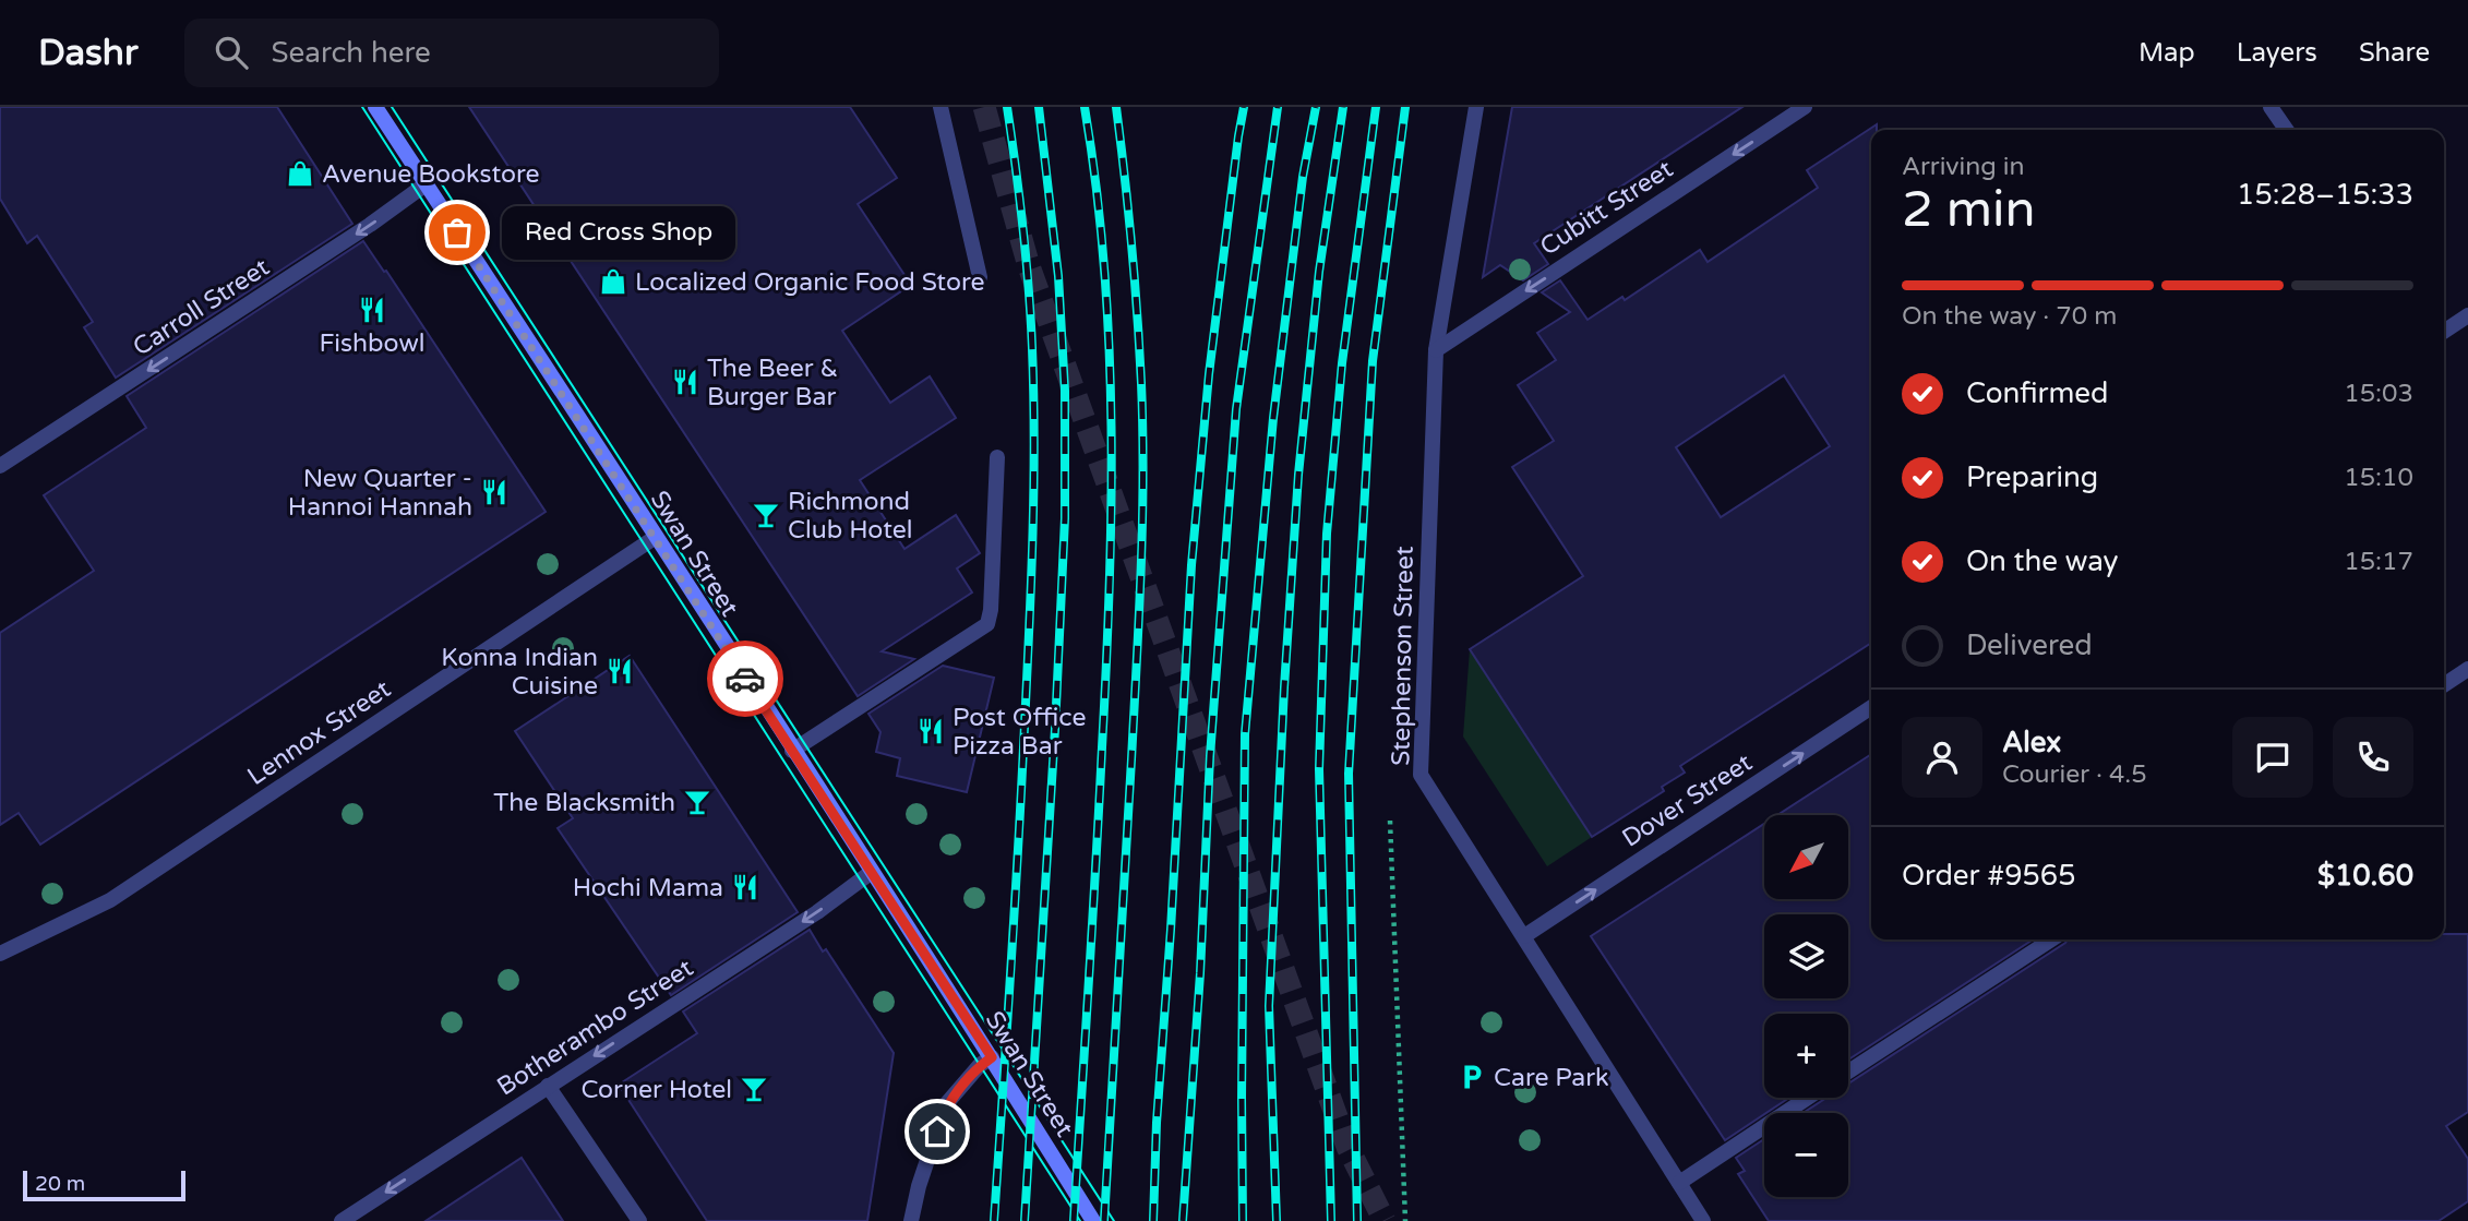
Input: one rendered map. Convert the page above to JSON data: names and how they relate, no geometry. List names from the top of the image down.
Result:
{
  "streets": {
    "main road": ["Swan Street"],
    "street": [
      "Cubitt Street",
      "Carroll Street",
      "Stephenson Street",
      "Lennox Street",
      "Dover Street",
      "Botherambo Street"
    ]
  },
  "crossings": [
    ["Cubitt Street", "Stephenson Street"],
    ["Carroll Street", "Swan Street"],
    ["Swan Street", "Lennox Street"],
    ["Swan Street", "Botherambo Street"],
    ["Stephenson Street", "Dover Street"]
  ],
  "one_way": [
    "Cubitt Street",
    "Carroll Street",
    "Dover Street",
    "Botherambo Street"
  ],
  "places": {
    "shop": ["Avenue Bookstore", "Localized Organic Food Store"],
    "other": ["Red Cross Shop"],
    "restaurant": [
      "Fishbowl",
      "The Beer & Burger Bar",
      "New Quarter - Hannoi Hannah",
      "Konna Indian Cuisine",
      "Post Office Pizza Bar",
      "Hochi Mama"
    ],
    "bar": ["Richmond Club Hotel", "The Blacksmith", "Corner Hotel"],
    "parking": ["Care Park"]
  },
  "scale_bar": "20 m",
  "north": "bottom left",
  "page": {
    "header": "Dashr",
    "search": "Search here",
    "nav": ["Map", "Layers", "Share"],
    "heading": ["2 min", "Arriving in", "15:28–15:33"],
    "panel": [
      "Alex",
      "Courier · 4.5",
      "Order #9565",
      "$10.60"
    ],
    "bubble": "Red Cross Shop",
    "bar": "On the way · 70 m",
    "list": [
      ["Confirmed", "15:03"],
      ["Preparing", "15:10"],
      ["On the way", "15:17"],
      "Delivered"
    ],
    "map_buttons": ["+", "−"],
    "scale": "20 m"
  }
}
